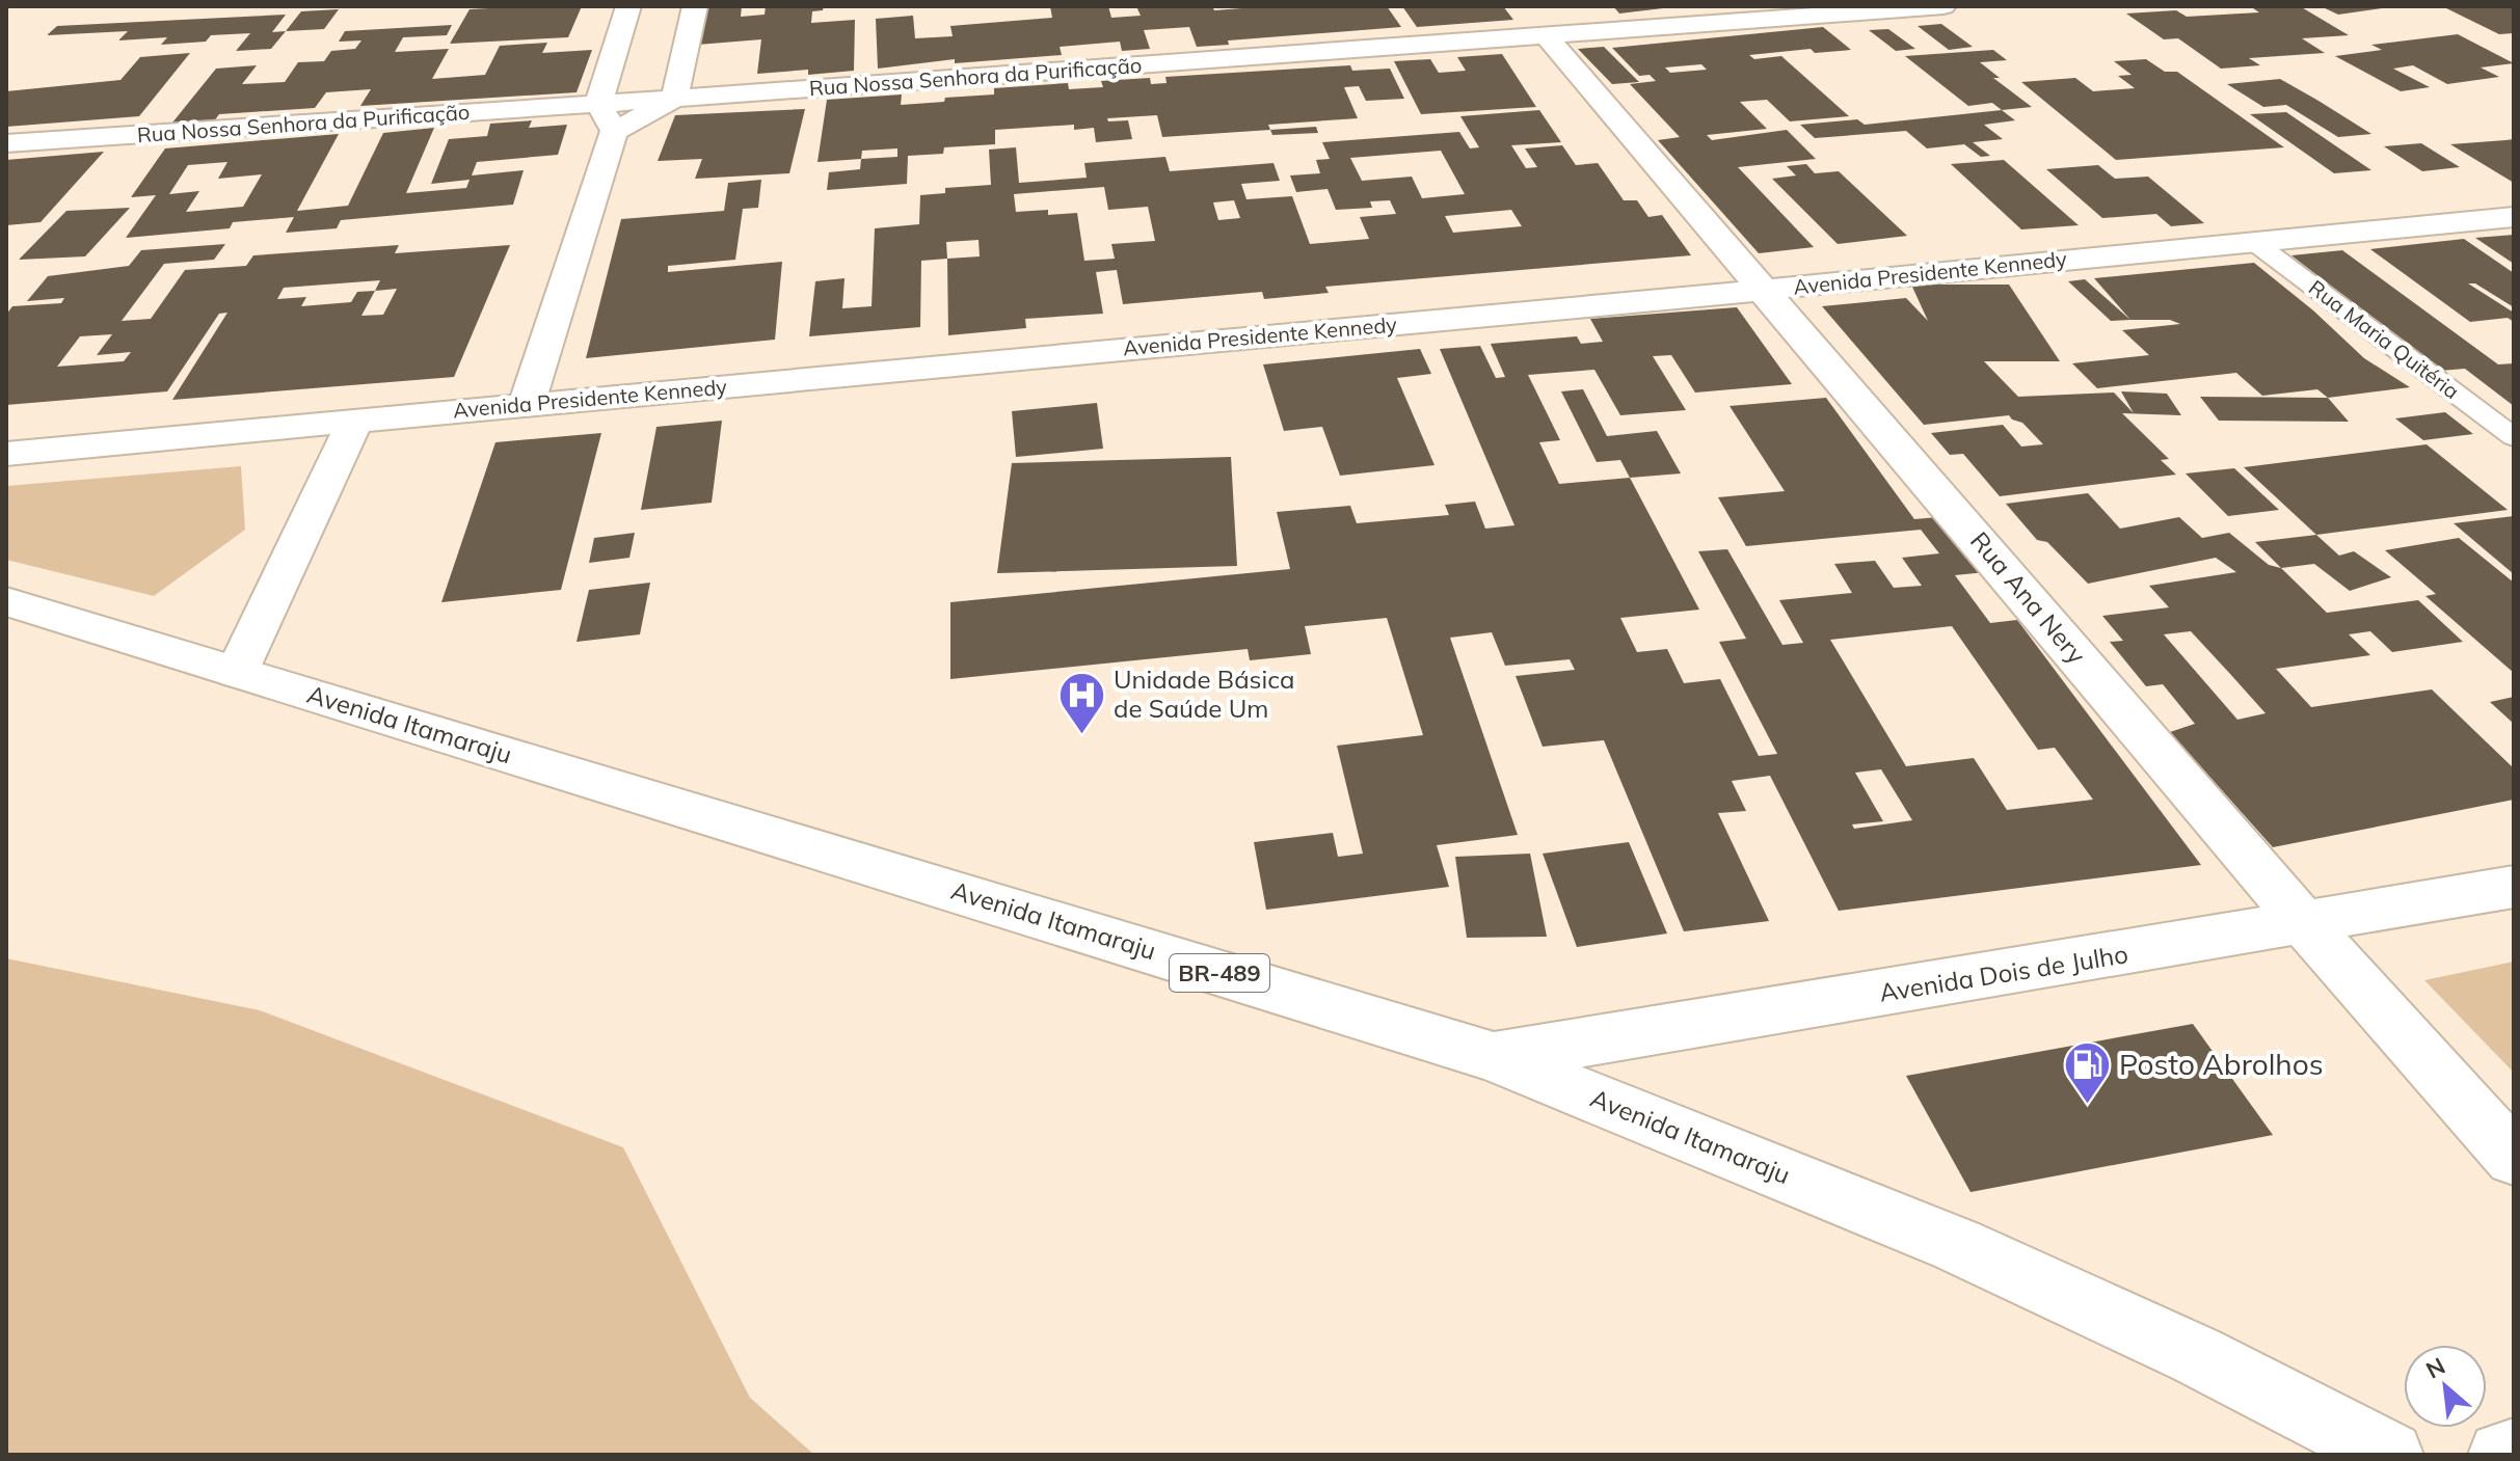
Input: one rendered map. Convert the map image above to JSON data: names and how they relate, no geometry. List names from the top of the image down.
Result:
{
  "streets": {
    "street": [
      "Rua Nossa Senhora da Purificação",
      "Avenida Presidente Kennedy",
      "Rua Ana Nery",
      "Avenida Itamaraju",
      "BR-489",
      "Avenida Dois de Julho"
    ],
    "lane": ["Rua Maria Quitéria"]
  },
  "crossings": [
    ["Rua Nossa Senhora da Purificação", "Rua Ana Nery"],
    ["Avenida Presidente Kennedy", "Rua Maria Quitéria"],
    ["Avenida Presidente Kennedy", "Rua Ana Nery"],
    ["Rua Ana Nery", "Avenida Dois de Julho"],
    ["Avenida Itamaraju", "Avenida Dois de Julho"]
  ],
  "places": {
    "hospital": ["Unidade Básica de Saúde Um"],
    "fuel station": ["Posto Abrolhos"]
  },
  "north": "top left"
}
